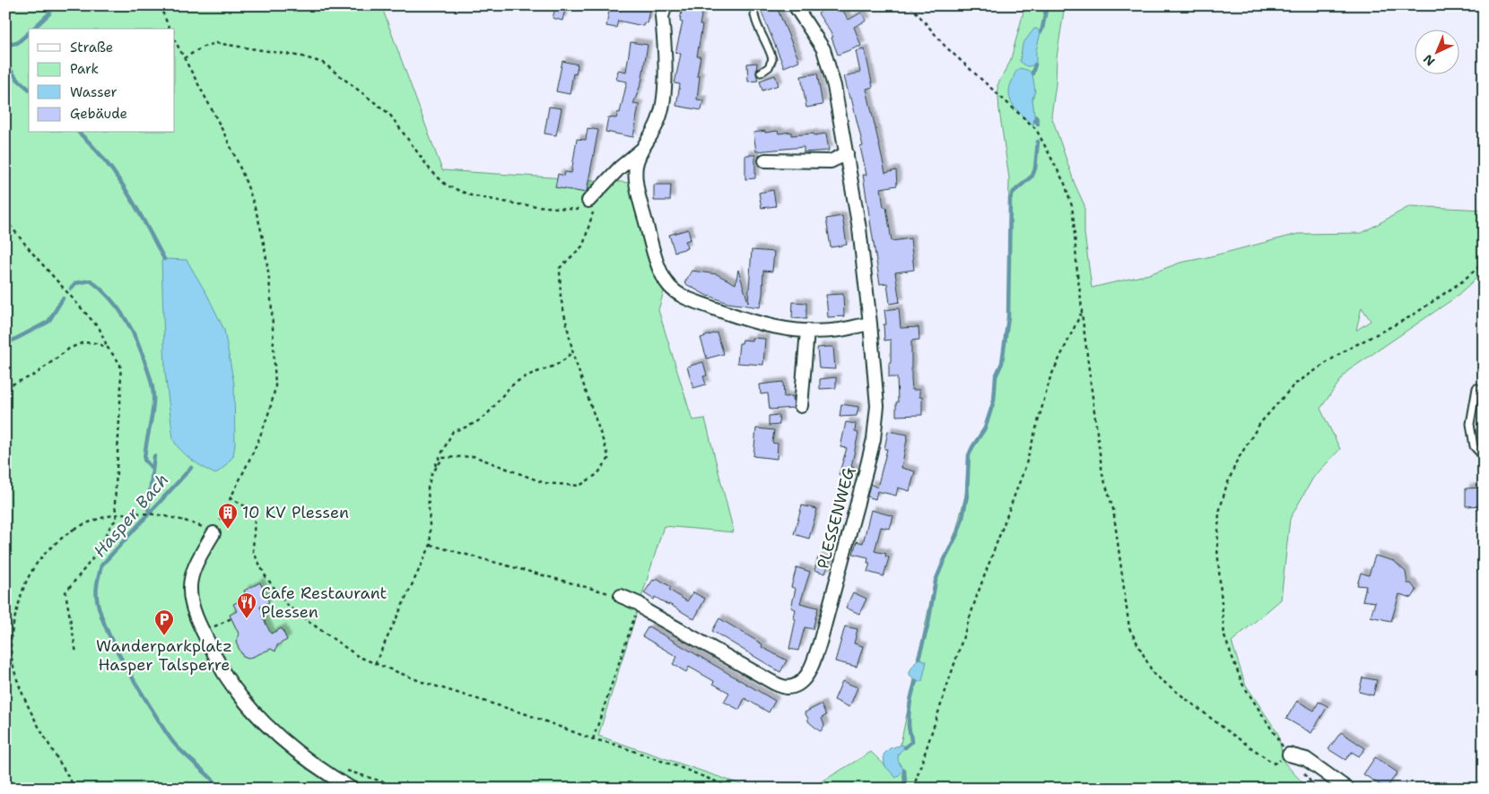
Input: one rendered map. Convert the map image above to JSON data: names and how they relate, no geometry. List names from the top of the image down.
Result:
{
  "streets": {
    "street": ["PLESSENWEG"]
  },
  "water": ["Hasper Bach"],
  "places": {
    "building": ["10 KV Plessen"],
    "restaurant": ["Cafe Restaurant Plessen"],
    "parking": ["Wanderparkplatz Hasper Talsperre"]
  },
  "legend": [
    "Straße",
    "Park",
    "Wasser",
    "Gebäude"
  ],
  "north": "bottom left"
}
